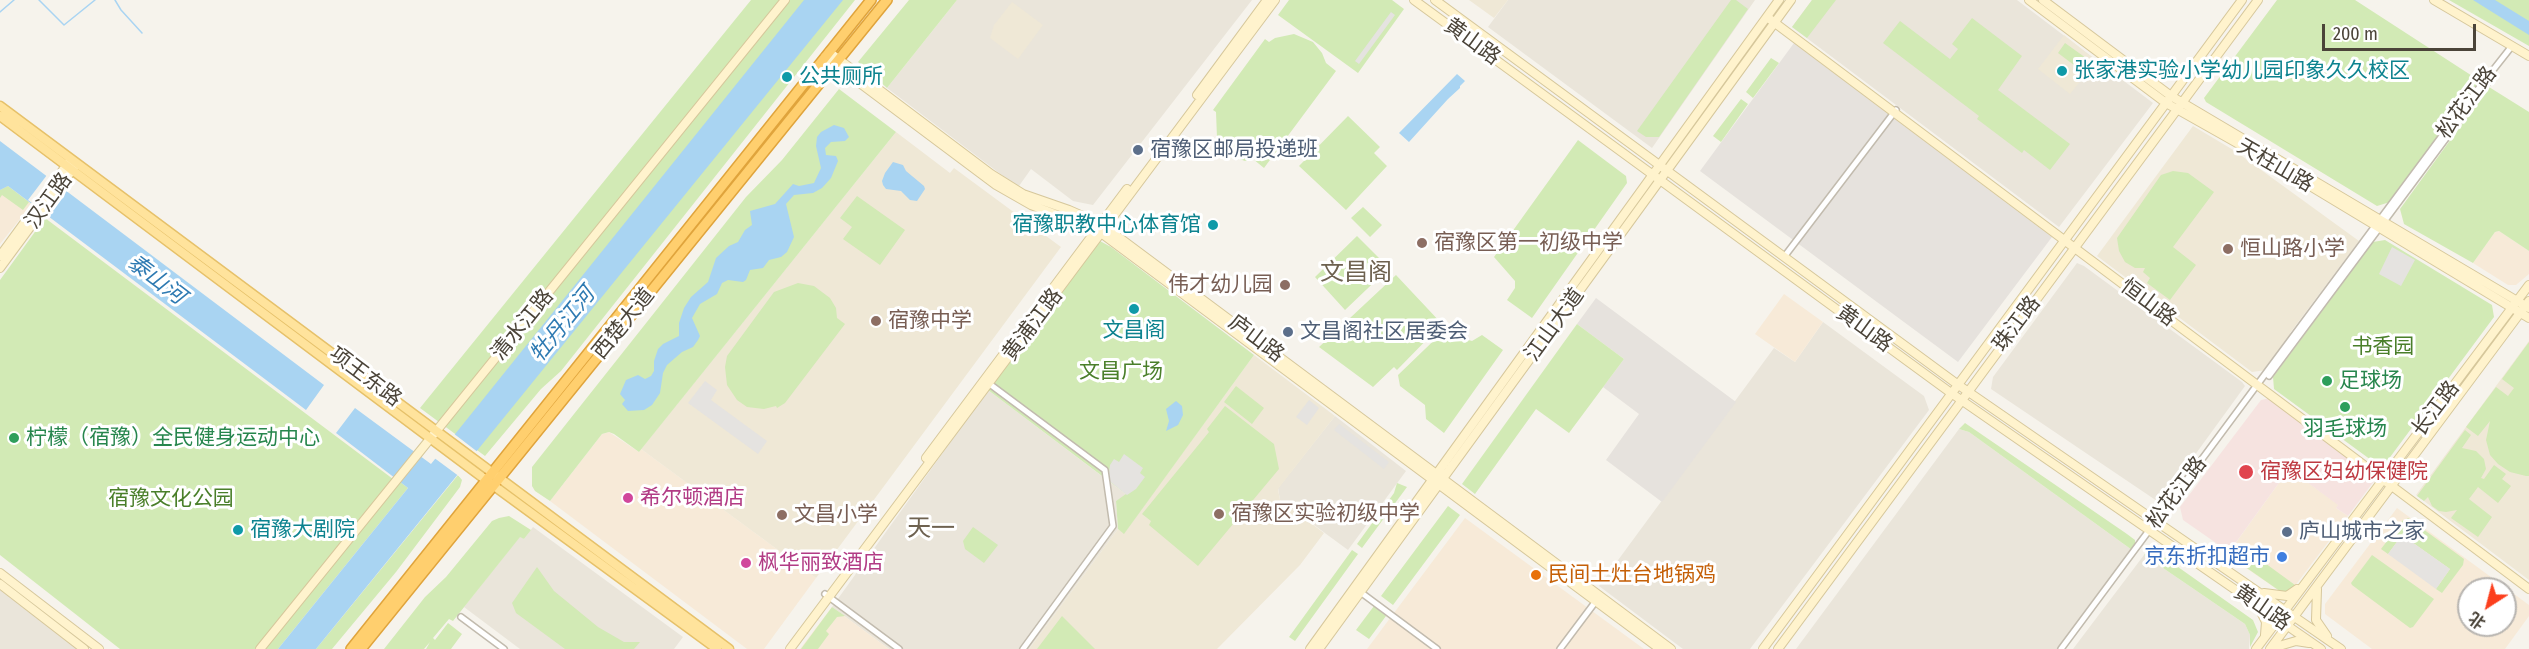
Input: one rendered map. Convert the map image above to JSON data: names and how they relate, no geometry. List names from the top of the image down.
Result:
{
  "streets": {
    "highway": ["西楚大道"],
    "main road": ["项王东路"],
    "street": [
      "黄山路",
      "松花江路",
      "天柱山路",
      "汉江路",
      "恒山路",
      "珠江路",
      "清水江路",
      "黄浦江路",
      "江山大道",
      "庐山路",
      "长江路"
    ]
  },
  "crossings": [
    ["黄山路", "松花江路"],
    ["黄山路", "珠江路"],
    ["黄山路", "江山大道"],
    ["黄山路", "长江路"],
    ["松花江路", "天柱山路"],
    ["松花江路", "恒山路"],
    ["天柱山路", "珠江路"],
    ["天柱山路", "长江路"],
    ["汉江路", "项王东路"],
    ["恒山路", "珠江路"],
    ["恒山路", "江山大道"],
    ["恒山路", "长江路"],
    ["西楚大道", "庐山路"],
    ["西楚大道", "项王东路"],
    ["清水江路", "项王东路"],
    ["黄浦江路", "庐山路"],
    ["江山大道", "庐山路"]
  ],
  "districts": ["文昌阁", "天一"],
  "water": ["泰山河", "牡丹江河"],
  "parks": ["书香园", "文昌广场", "宿豫文化公园"],
  "places": [
    "张家港实验小学幼儿园印象久久校区",
    "公共厕所",
    "宿豫区邮局投递班",
    "宿豫职教中心体育馆",
    "宿豫区第一初级中学",
    "恒山路小学",
    "伟才幼儿园",
    "文昌阁",
    "宿豫中学",
    "文昌阁社区居委会",
    "足球场",
    "羽毛球场",
    "柠檬（宿豫）全民健身运动中心",
    "宿豫区妇幼保健院",
    "希尔顿酒店",
    "宿豫区实验初级中学",
    "文昌小学",
    "宿豫大剧院",
    "庐山城市之家",
    "京东折扣超市",
    "枫华丽致酒店",
    "民间土灶台地锅鸡"
  ],
  "scale_bar": "200 m",
  "north": "bottom left"
}
